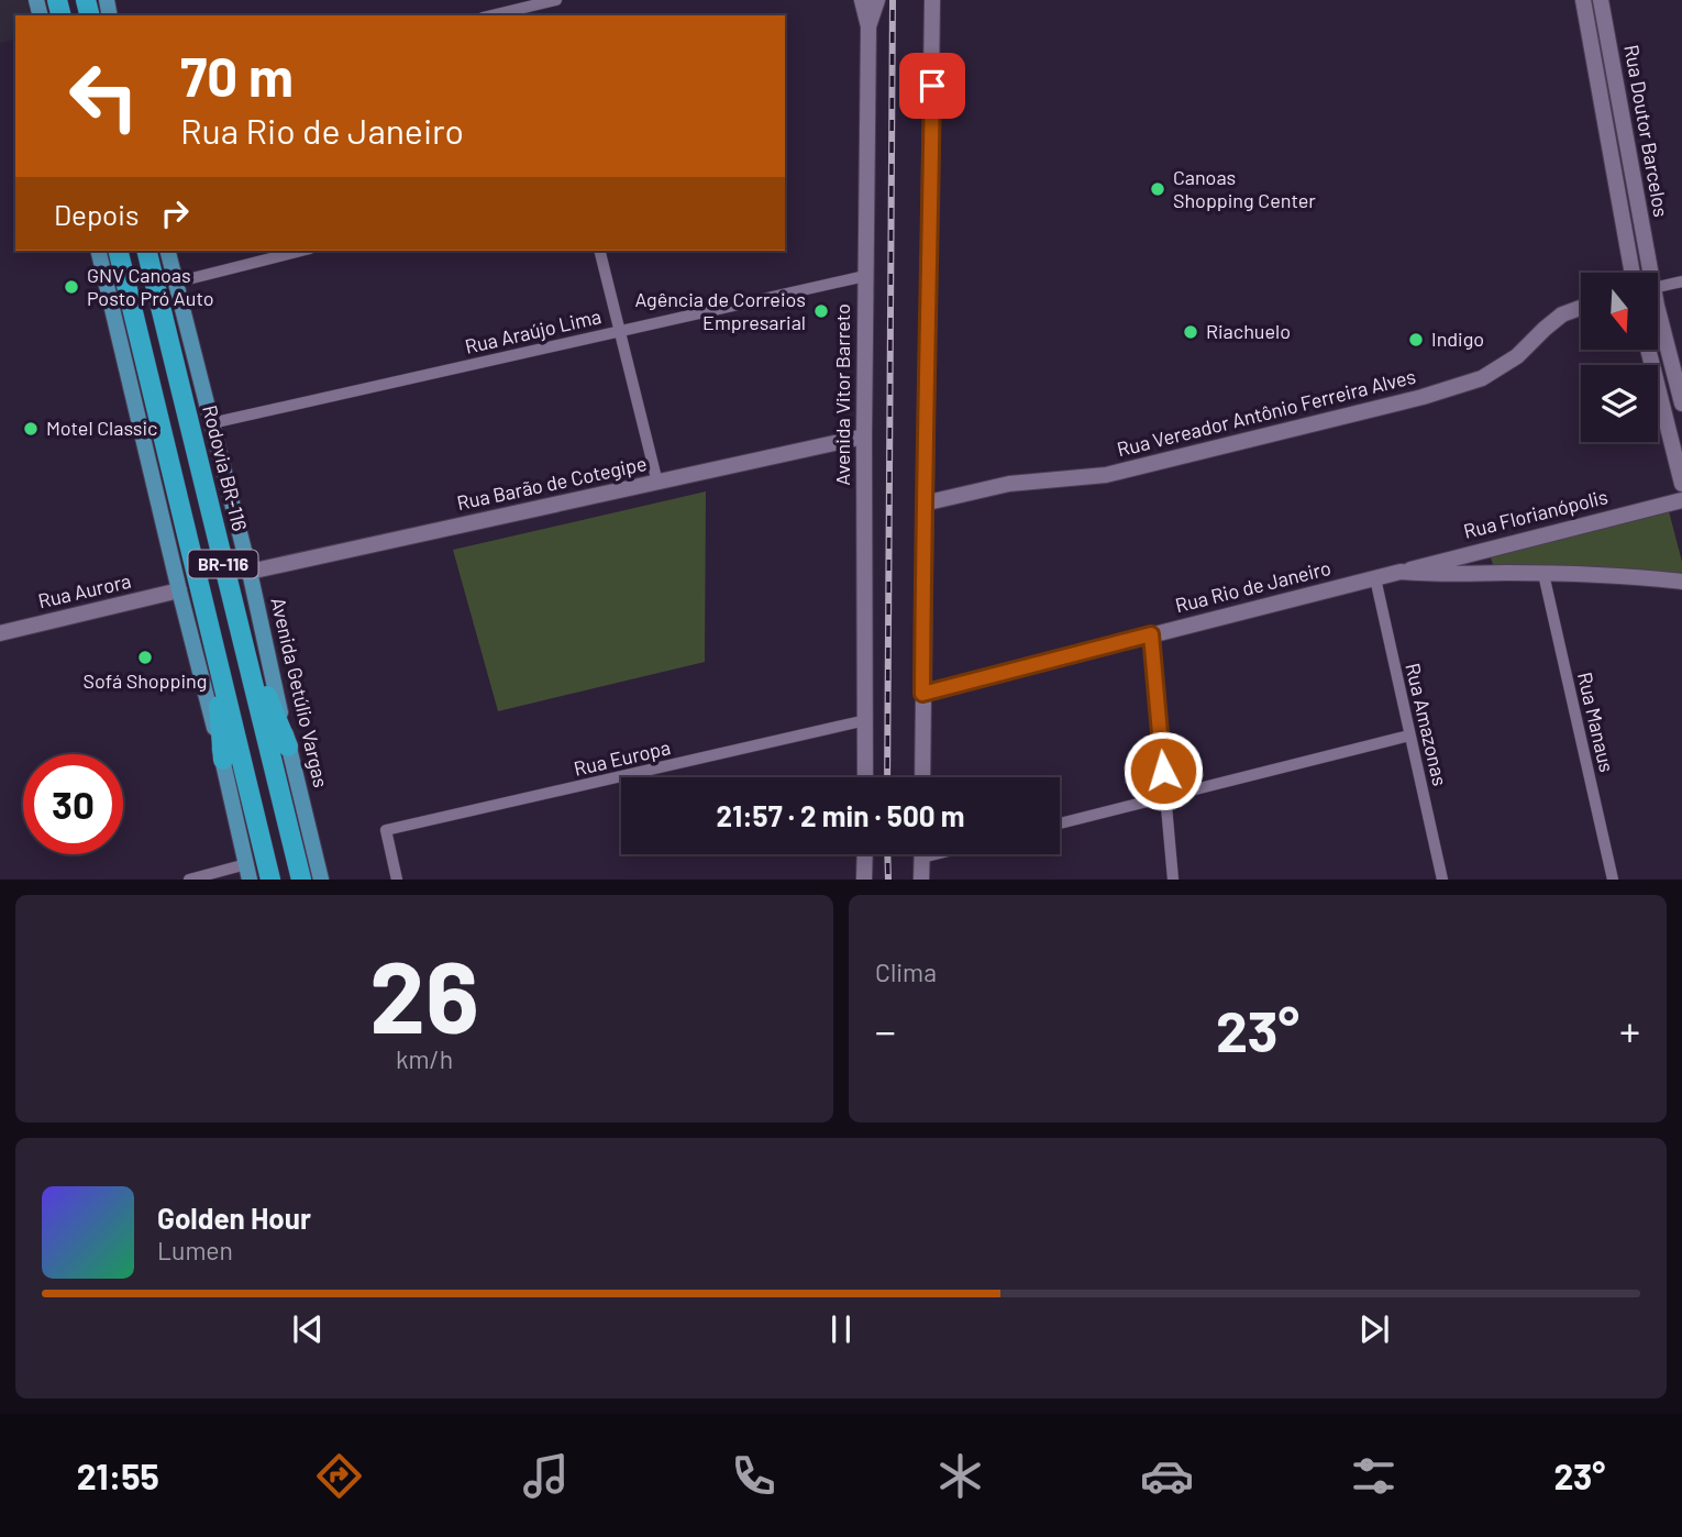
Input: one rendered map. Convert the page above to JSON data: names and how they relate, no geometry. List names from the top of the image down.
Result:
{
  "streets": {
    "highway": ["Rodovia BR-116", "BR-116"],
    "main road": [
      "Rua Doutor Barcelos",
      "Avenida Vitor Barreto",
      "Rua Vereador Antônio Ferreira Alves",
      "Rua Barão de Cotegipe",
      "Rua Florianópolis",
      "Rua Rio de Janeiro",
      "Rua Aurora",
      "Avenida Getúlio Vargas"
    ],
    "street": [
      "Rua Araújo Lima",
      "Rua Manaus",
      "Rua Amazonas",
      "Rua Europa"
    ]
  },
  "crossings": [
    ["Rua Araújo Lima", "Avenida Vitor Barreto"],
    ["Rua Araújo Lima", "Avenida Getúlio Vargas"],
    ["Avenida Vitor Barreto", "Rua Barão de Cotegipe"],
    ["Avenida Vitor Barreto", "Rua Europa"],
    ["Rodovia BR-116", "BR-116"],
    ["Rua Barão de Cotegipe", "Avenida Getúlio Vargas"],
    ["Rua Florianópolis", "Rua Rio de Janeiro"],
    ["BR-116", "Avenida Getúlio Vargas"],
    ["Rua Rio de Janeiro", "Rua Manaus"],
    ["Rua Rio de Janeiro", "Rua Amazonas"]
  ],
  "places": [
    "Canoas Shopping Center",
    "GNV Canoas Posto Pró Auto",
    "Agência de Correios Empresarial",
    "Riachuelo",
    "Indigo",
    "Motel Classic",
    "Sofá Shopping"
  ],
  "north": "bottom",
  "page": {
    "turn": ["70 m", "Rua Rio de Janeiro"],
    "then": "Depois",
    "limit": "30",
    "trip": "21:57 · 2 min · 500 m",
    "tile": [
      ["26", "km/h"],
      "Clima"
    ],
    "heat": ["−", "23°", "+"],
    "song": ["Golden Hour", "Lumen"],
    "tabs": ["21:55", "23°"]
  }
}
